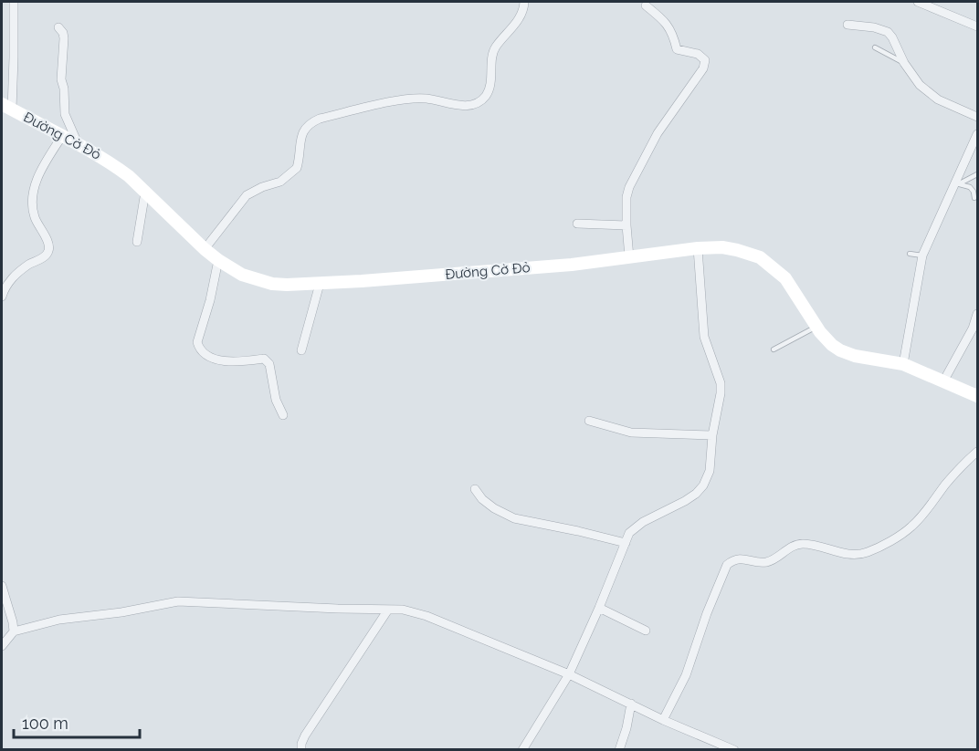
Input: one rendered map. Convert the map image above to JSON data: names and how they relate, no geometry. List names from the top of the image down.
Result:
{
  "streets": {
    "main road": ["Đường Cờ Đỏ"]
  },
  "scale_bar": "100 m"
}
